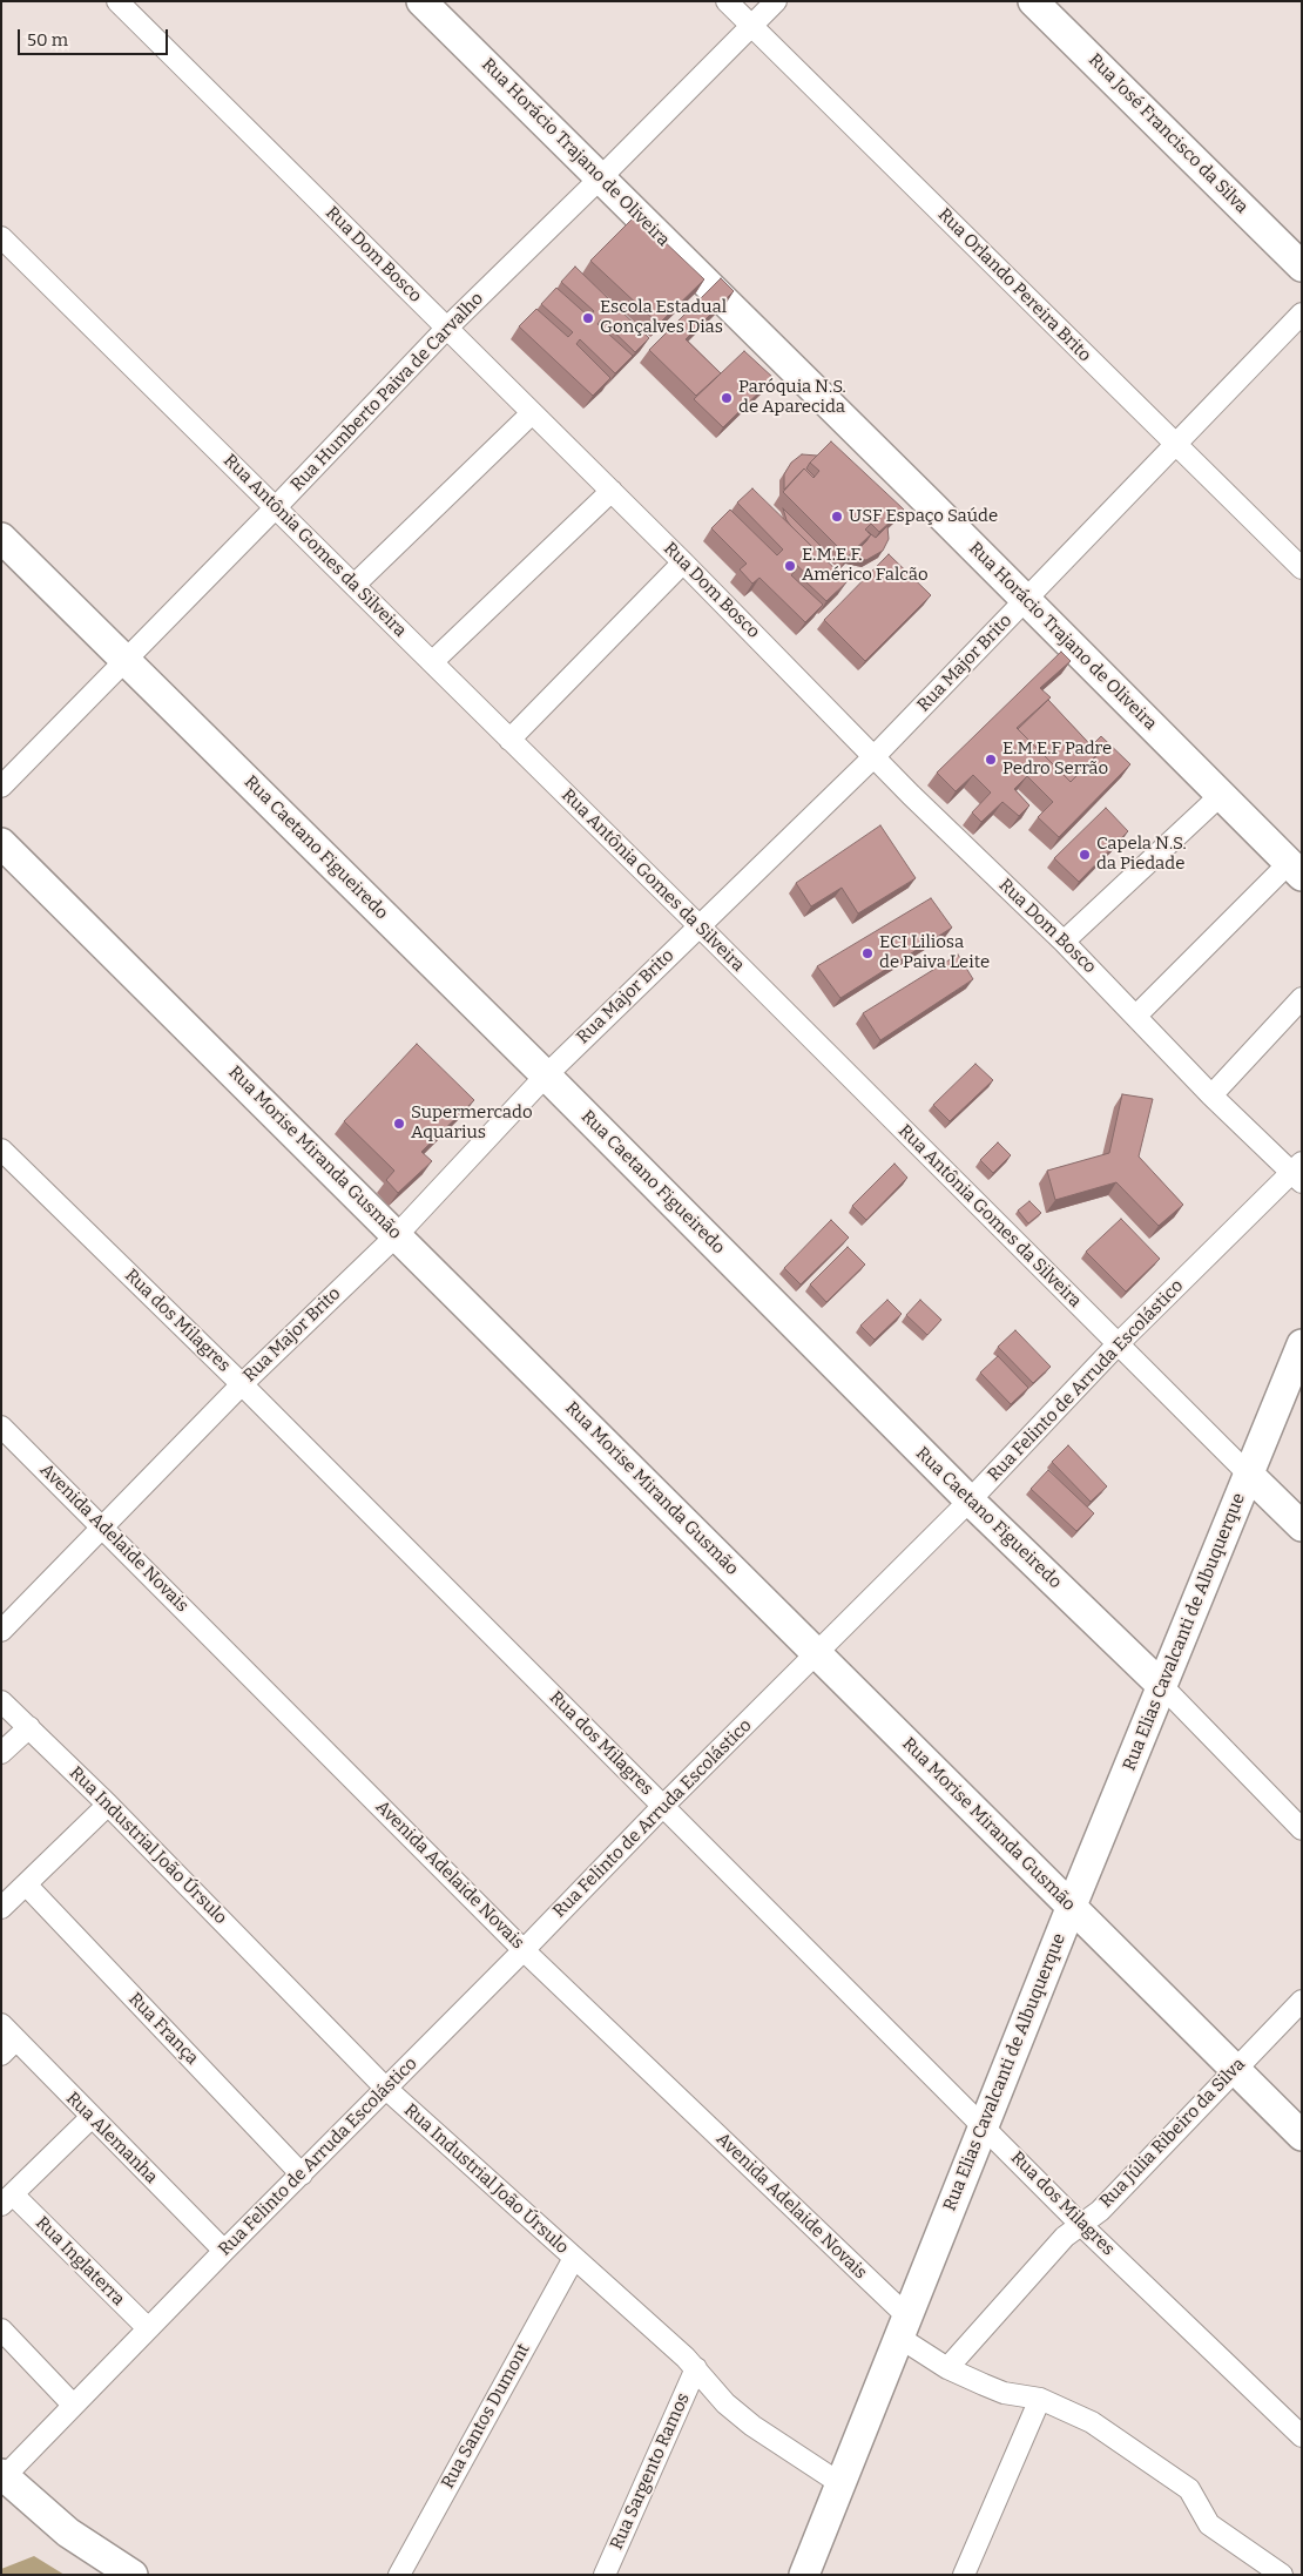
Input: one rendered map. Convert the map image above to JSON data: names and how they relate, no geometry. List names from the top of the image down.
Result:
{
  "streets": {
    "street": [
      "Rua José Francisco da Silva",
      "Rua Horácio Trajano de Oliveira",
      "Rua Dom Bosco",
      "Rua Orlando Pereira Brito",
      "Rua Humberto Paiva de Carvalho",
      "Rua Antônia Gomes da Silveira",
      "Rua Major Brito",
      "Rua Caetano Figueiredo",
      "Rua Morise Miranda Gusmão",
      "Rua dos Milagres",
      "Rua Felinto de Arruda Escolástico",
      "Avenida Adelaide Novais",
      "Rua Elias Cavalcanti de Albuquerque",
      "Rua Industrial João Úrsulo",
      "Rua França",
      "Rua Júlia Ribeiro da Silva",
      "Rua Alemanha",
      "Rua Inglaterra",
      "Rua Santos Dumont",
      "Rua Sargento Ramos"
    ]
  },
  "crossings": [
    ["Rua Horácio Trajano de Oliveira", "Rua Humberto Paiva de Carvalho"],
    ["Rua Horácio Trajano de Oliveira", "Rua Major Brito"],
    ["Rua Dom Bosco", "Rua Humberto Paiva de Carvalho"],
    ["Rua Dom Bosco", "Rua Major Brito"],
    ["Rua Dom Bosco", "Rua Felinto de Arruda Escolástico"],
    ["Rua Orlando Pereira Brito", "Rua Humberto Paiva de Carvalho"],
    ["Rua Orlando Pereira Brito", "Rua Major Brito"],
    ["Rua Humberto Paiva de Carvalho", "Rua Antônia Gomes da Silveira"],
    ["Rua Humberto Paiva de Carvalho", "Rua Caetano Figueiredo"],
    ["Rua Antônia Gomes da Silveira", "Rua Major Brito"],
    ["Rua Antônia Gomes da Silveira", "Rua Felinto de Arruda Escolástico"],
    ["Rua Antônia Gomes da Silveira", "Rua Elias Cavalcanti de Albuquerque"],
    ["Rua Major Brito", "Rua Caetano Figueiredo"],
    ["Rua Major Brito", "Rua Morise Miranda Gusmão"],
    ["Rua Major Brito", "Rua dos Milagres"],
    ["Rua Major Brito", "Avenida Adelaide Novais"],
    ["Rua Caetano Figueiredo", "Rua Felinto de Arruda Escolástico"],
    ["Rua Caetano Figueiredo", "Rua Elias Cavalcanti de Albuquerque"],
    ["Rua Morise Miranda Gusmão", "Rua Felinto de Arruda Escolástico"],
    ["Rua Morise Miranda Gusmão", "Rua Elias Cavalcanti de Albuquerque"],
    ["Rua Morise Miranda Gusmão", "Rua Júlia Ribeiro da Silva"],
    ["Rua dos Milagres", "Rua Felinto de Arruda Escolástico"],
    ["Rua dos Milagres", "Rua Elias Cavalcanti de Albuquerque"],
    ["Rua dos Milagres", "Rua Júlia Ribeiro da Silva"],
    ["Rua Felinto de Arruda Escolástico", "Avenida Adelaide Novais"],
    ["Rua Felinto de Arruda Escolástico", "Rua Industrial João Úrsulo"],
    ["Rua Felinto de Arruda Escolástico", "Rua França"],
    ["Rua Felinto de Arruda Escolástico", "Rua Alemanha"],
    ["Rua Felinto de Arruda Escolástico", "Rua Inglaterra"],
    ["Avenida Adelaide Novais", "Rua Elias Cavalcanti de Albuquerque"],
    ["Avenida Adelaide Novais", "Rua Júlia Ribeiro da Silva"],
    ["Rua Elias Cavalcanti de Albuquerque", "Rua Industrial João Úrsulo"],
    ["Rua Industrial João Úrsulo", "Rua Santos Dumont"],
    ["Rua Industrial João Úrsulo", "Rua Sargento Ramos"]
  ],
  "places": [
    "Escola Estadual Gonçalves Dias",
    "Paróquia N.S. de Aparecida",
    "USF Espaço Saúde",
    "E.M.E.F. Américo Falcão",
    "E.M.E.F Padre Pedro Serrão",
    "Capela N.S. da Piedade",
    "ECI Liliosa de Paiva Leite",
    "Supermercado Aquarius"
  ],
  "scale_bar": "50 m"
}
